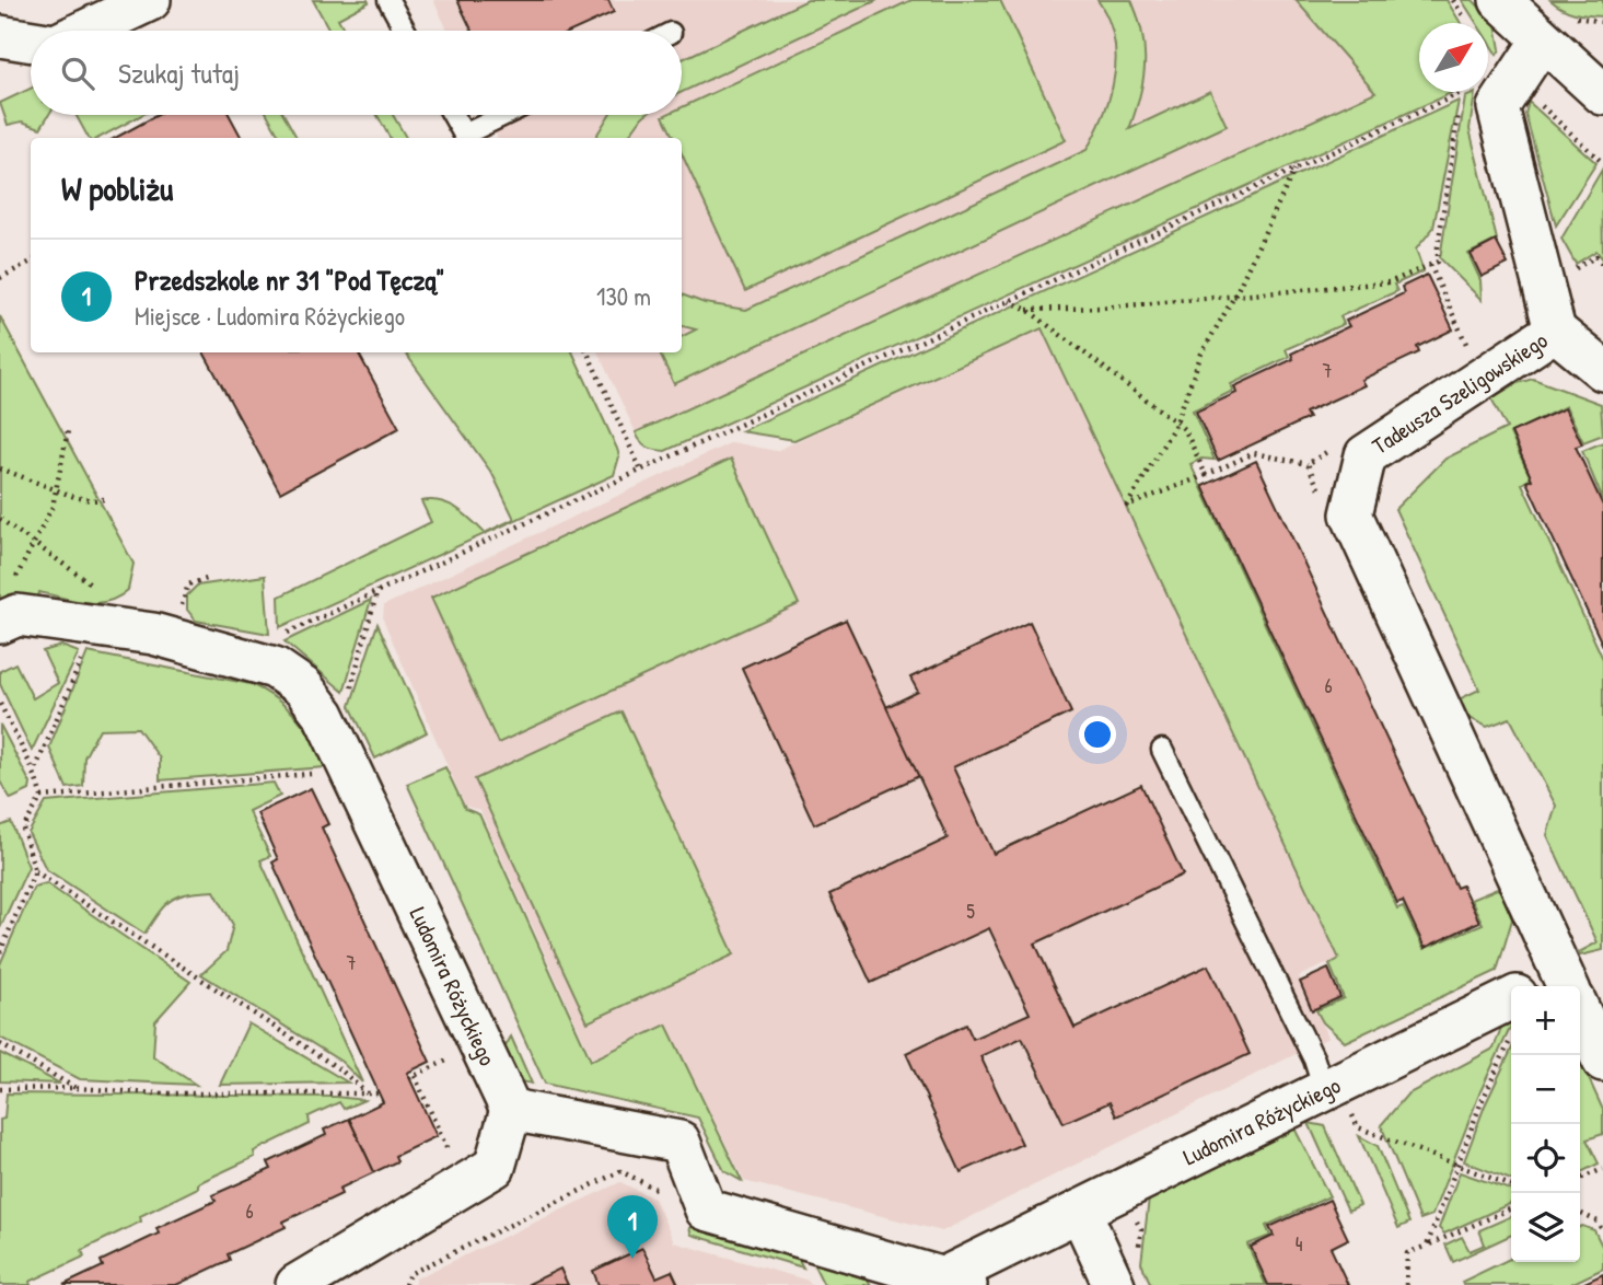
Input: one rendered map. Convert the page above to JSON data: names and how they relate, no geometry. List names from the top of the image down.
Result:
{
  "streets": {
    "street": ["Tadeusza Szeligowskiego", "Ludomira Różyckiego"]
  },
  "house_numbers": [
    "7",
    "6",
    "5",
    "7",
    "6",
    "4"
  ],
  "north": "top right",
  "page": {
    "search": "Szukaj tutaj",
    "heading": "W pobliżu",
    "list": [
      {
        "mark": "1",
        "name": "Przedszkole nr 31 \"Pod Tęczą\"",
        "note": "Miejsce · Ludomira Różyckiego",
        "value": "130 m"
      }
    ],
    "map_buttons": ["+", "−"],
    "pins": "1"
  }
}
